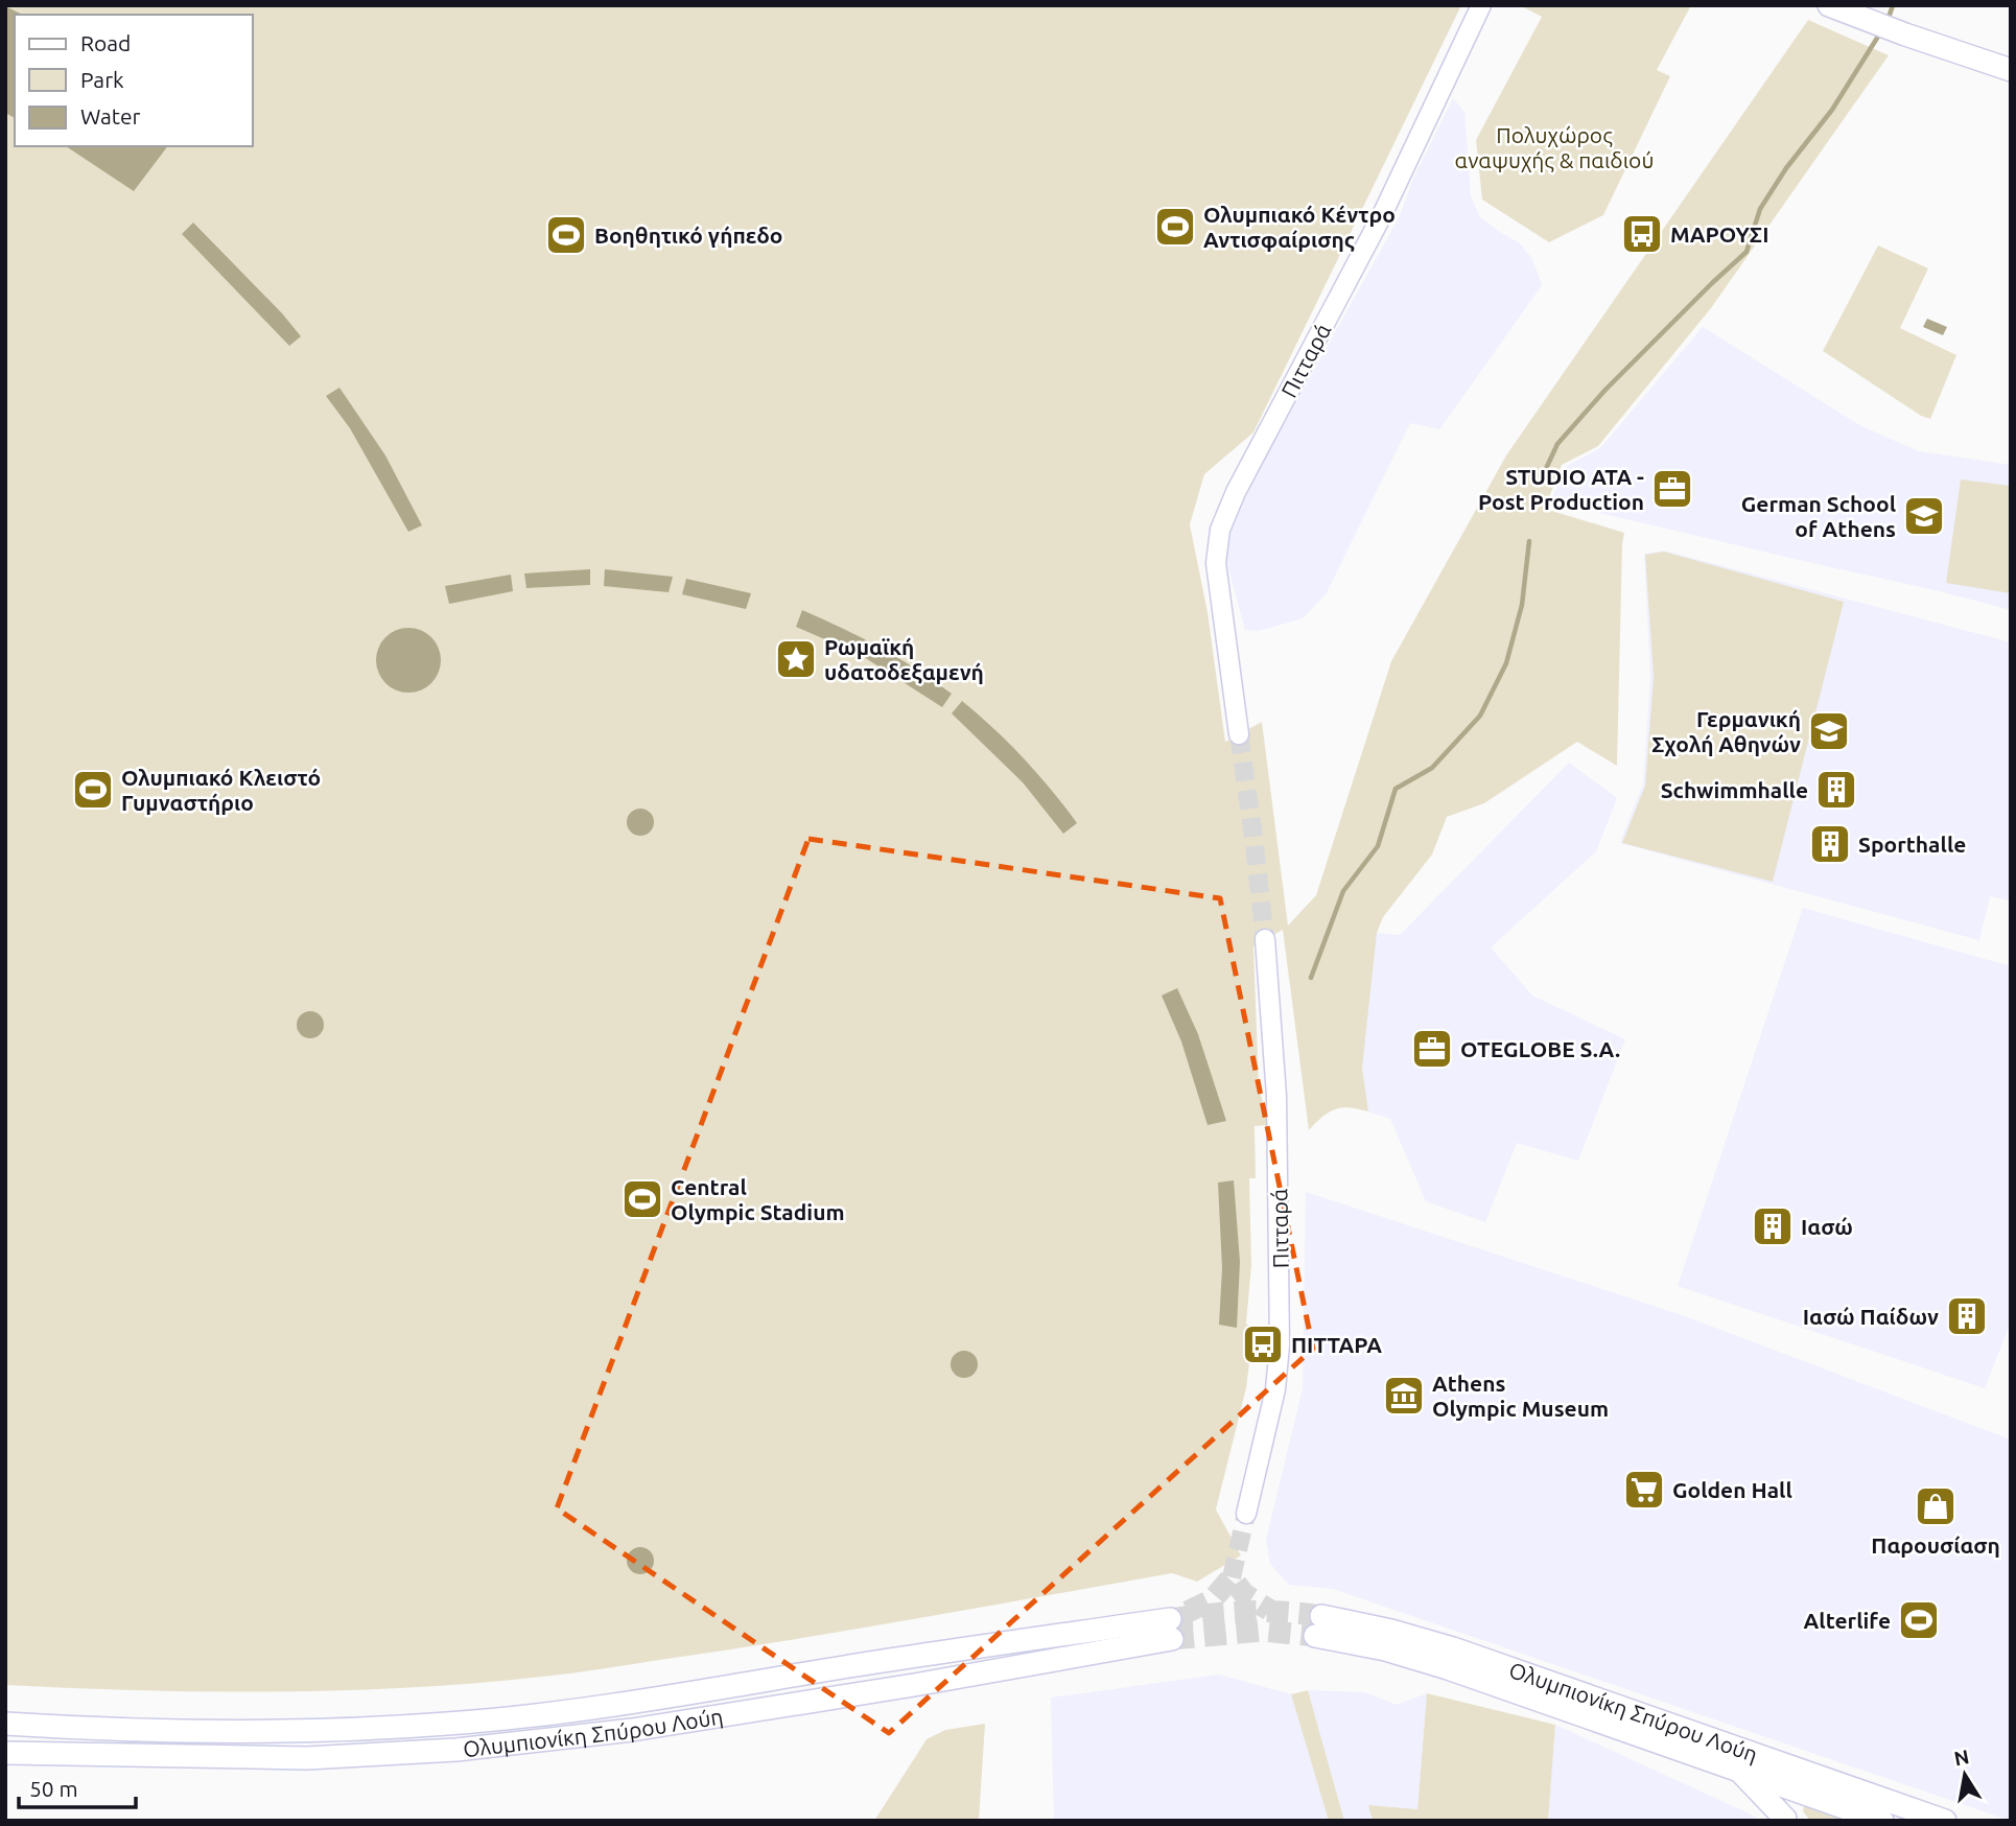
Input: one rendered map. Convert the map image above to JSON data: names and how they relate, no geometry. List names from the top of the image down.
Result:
{
  "streets": {
    "main road": ["Ολυμπιονίκη Σπύρου Λούη"],
    "street": ["Πιτταρά"]
  },
  "parks": ["Πολυχώρος αναψυχής & παιδιού"],
  "places": {
    "sports": [
      "Ολυμπιακό Κέντρο Αντισφαίρισης",
      "Βοηθητικό γήπεδο",
      "Ολυμπιακό Κλειστό Γυμναστήριο",
      "Central Olympic Stadium",
      "Alterlife"
    ],
    "bus stop": ["ΜΑΡΟΥΣΙ", "ΠΙΤΤΑΡΑ"],
    "office": ["STUDIO ATA - Post Production", "OTEGLOBE S.A."],
    "school or university": ["German School of Athens", "Γερμανική Σχολή Αθηνών"],
    "place": ["Ρωμαϊκή υδατοδεξαμενή"],
    "building": [
      "Schwimmhalle",
      "Sporthalle",
      "Ιασώ",
      "Ιασώ Παίδων"
    ],
    "museum": ["Athens Olympic Museum"],
    "supermarket": ["Golden Hall"],
    "shop": ["Παρουσίαση"]
  },
  "legend": ["Road", "Park", "Water"],
  "scale_bar": "50 m",
  "north": "top"
}
